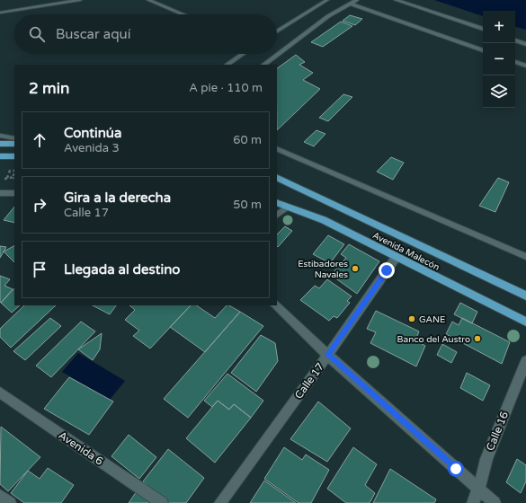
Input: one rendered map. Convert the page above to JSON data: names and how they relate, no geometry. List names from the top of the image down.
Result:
{
  "streets": {
    "main road": ["Avenida Malecón"],
    "street": ["Calle 17", "Calle 16", "Avenida 6"]
  },
  "crossings": [
    ["Avenida Malecón", "Calle 17"]
  ],
  "places": ["Estibadores Navales", "GANE", "Banco del Austro"],
  "page": {
    "map_buttons": ["+", "−"],
    "search": "Buscar aquí",
    "heading": ["2 min", "A pie · 110 m"],
    "list": [
      ["Continúa", "Avenida 3", "60 m"],
      ["Gira a la derecha", "Calle 17", "50 m"],
      "Llegada al destino"
    ]
  }
}
